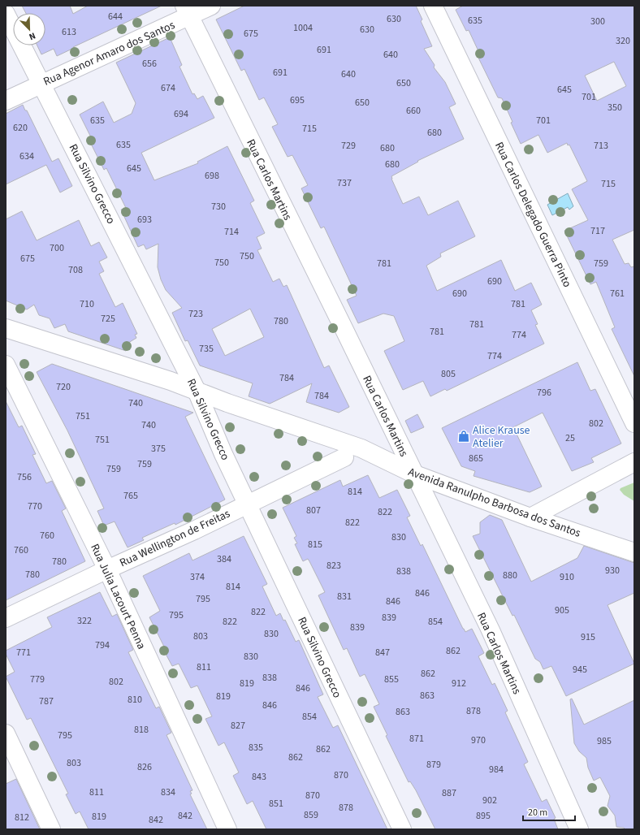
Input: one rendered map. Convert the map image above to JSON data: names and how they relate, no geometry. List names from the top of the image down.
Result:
{
  "streets": {
    "street": [
      "Rua Agenor Amaro dos Santos",
      "Rua Carlos Martins",
      "Rua Silvino Grecco",
      "Rua Carlos Delegado Guerra Pinto",
      "Avenida Ranulpho Barbosa dos Santos",
      "Rua Wellington de Freitas",
      "Rua Julia Lacourt Penna"
    ]
  },
  "crossings": [
    ["Rua Agenor Amaro dos Santos", "Rua Carlos Martins"],
    ["Rua Agenor Amaro dos Santos", "Rua Silvino Grecco"],
    ["Rua Carlos Martins", "Avenida Ranulpho Barbosa dos Santos"],
    ["Rua Silvino Grecco", "Avenida Ranulpho Barbosa dos Santos"],
    ["Rua Silvino Grecco", "Rua Wellington de Freitas"],
    ["Rua Wellington de Freitas", "Rua Julia Lacourt Penna"]
  ],
  "places": {
    "shop": ["Alice Krause Atelier"]
  },
  "house_numbers": [
    "644",
    "630",
    "635",
    "300",
    "1004",
    "630",
    "613",
    "675",
    "320",
    "691",
    "640",
    "656",
    "691",
    "640",
    "650",
    "674",
    "645",
    "701",
    "695",
    "650",
    "350",
    "660",
    "694",
    "635",
    "701",
    "620",
    "715",
    "680",
    "635",
    "729",
    "713",
    "680",
    "634",
    "680",
    "645",
    "698",
    "737",
    "715",
    "730",
    "693",
    "717",
    "714",
    "700",
    "750",
    "675",
    "750",
    "781",
    "759",
    "708",
    "690",
    "690",
    "761",
    "710",
    "781",
    "723",
    "725",
    "780",
    "781",
    "781",
    "774",
    "735",
    "774",
    "805",
    "784",
    "720",
    "796",
    "784",
    "740",
    "751",
    "802",
    "740",
    "25",
    "751",
    "375",
    "865",
    "759",
    "759",
    "756",
    "814",
    "765",
    "770",
    "807",
    "822",
    "822",
    "760",
    "830",
    "815",
    "760",
    "384",
    "780",
    "823",
    "930",
    "838",
    "780",
    "880",
    "374",
    "910",
    "814",
    "846",
    "831",
    "795",
    "846",
    "905",
    "822",
    "795",
    "839",
    "322",
    "822",
    "854",
    "839",
    "830",
    "803",
    "915",
    "794",
    "862",
    "771",
    "847",
    "830",
    "811",
    "945",
    "862",
    "838",
    "779",
    "855",
    "802",
    "819",
    "912",
    "846",
    "863",
    "819",
    "810",
    "787",
    "846",
    "878",
    "863",
    "854",
    "827",
    "818",
    "795",
    "871",
    "970",
    "985",
    "835",
    "862",
    "862",
    "803",
    "879",
    "826",
    "984",
    "870",
    "843",
    "811",
    "834",
    "887",
    "870",
    "902",
    "851",
    "878",
    "859",
    "842",
    "895",
    "819",
    "812",
    "842"
  ],
  "scale_bar": "20 m",
  "north": "bottom right"
}
